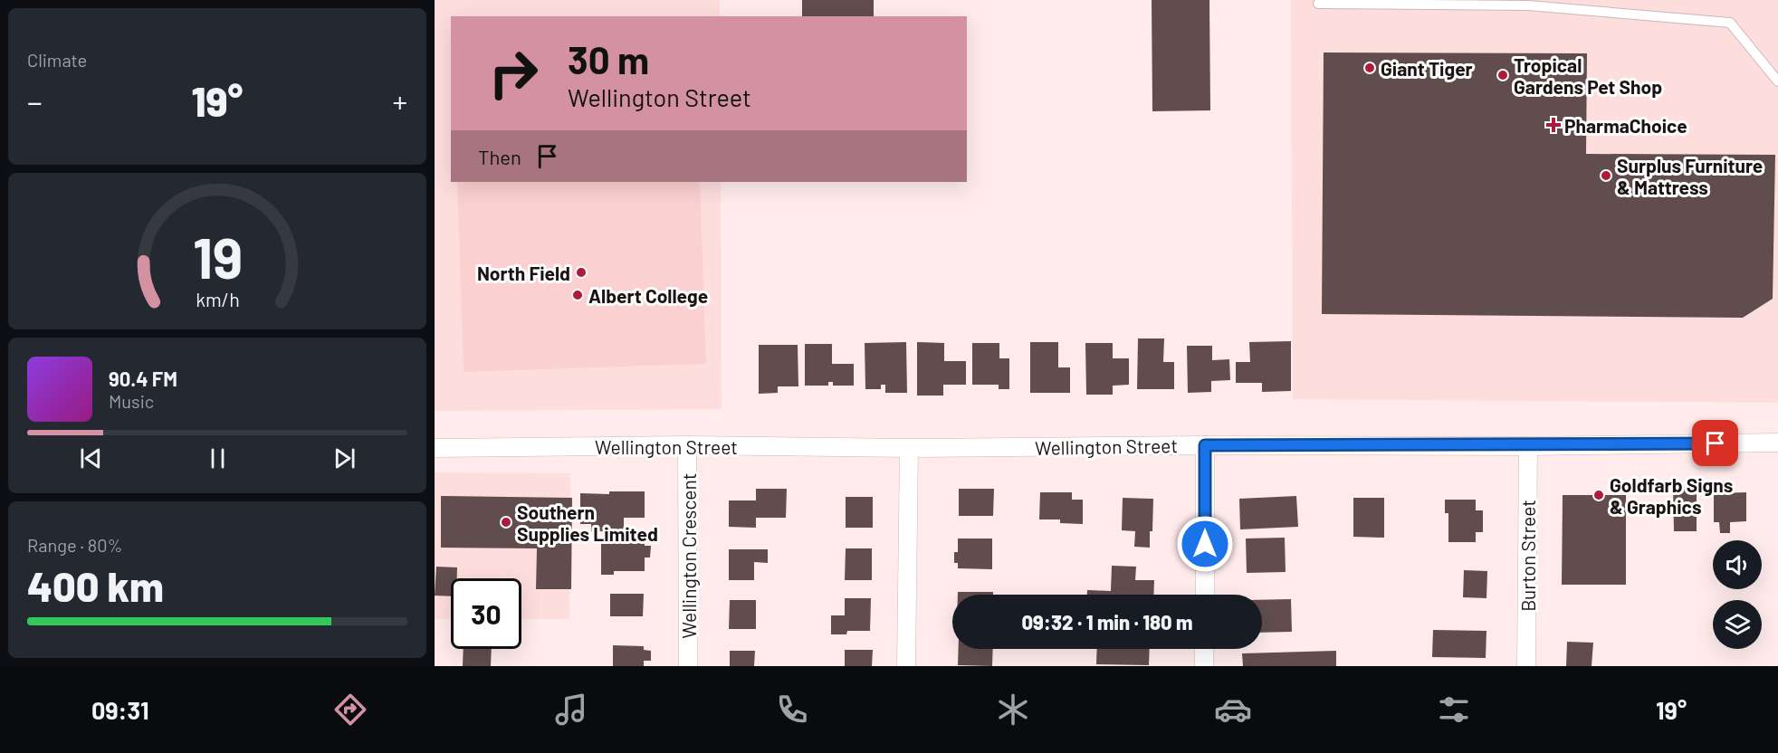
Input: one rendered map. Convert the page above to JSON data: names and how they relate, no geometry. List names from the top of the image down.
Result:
{
  "streets": {
    "street": ["Wellington Street", "Wellington Crescent", "Burton Street"]
  },
  "crossings": [
    ["Wellington Street", "Wellington Crescent"],
    ["Wellington Street", "Burton Street"]
  ],
  "places": {
    "other": [
      "Giant Tiger",
      "Tropical Gardens Pet Shop",
      "Surplus Furniture & Mattress",
      "North Field",
      "Albert College",
      "Goldfarb Signs & Graphics",
      "Southern Supplies Limited"
    ],
    "health": ["PharmaChoice"]
  },
  "page": {
    "tile": [
      "Climate",
      ["Range · 80%", "400 km"]
    ],
    "turn": ["30 m", "Wellington Street"],
    "heat": ["−", "19°", "+"],
    "then": "Then",
    "song": ["90.4 FM", "Music"],
    "limit": "30",
    "trip": "09:32 · 1 min · 180 m",
    "tabs": ["09:31", "19°"],
    "gauge": ["19", "km/h"]
  }
}
